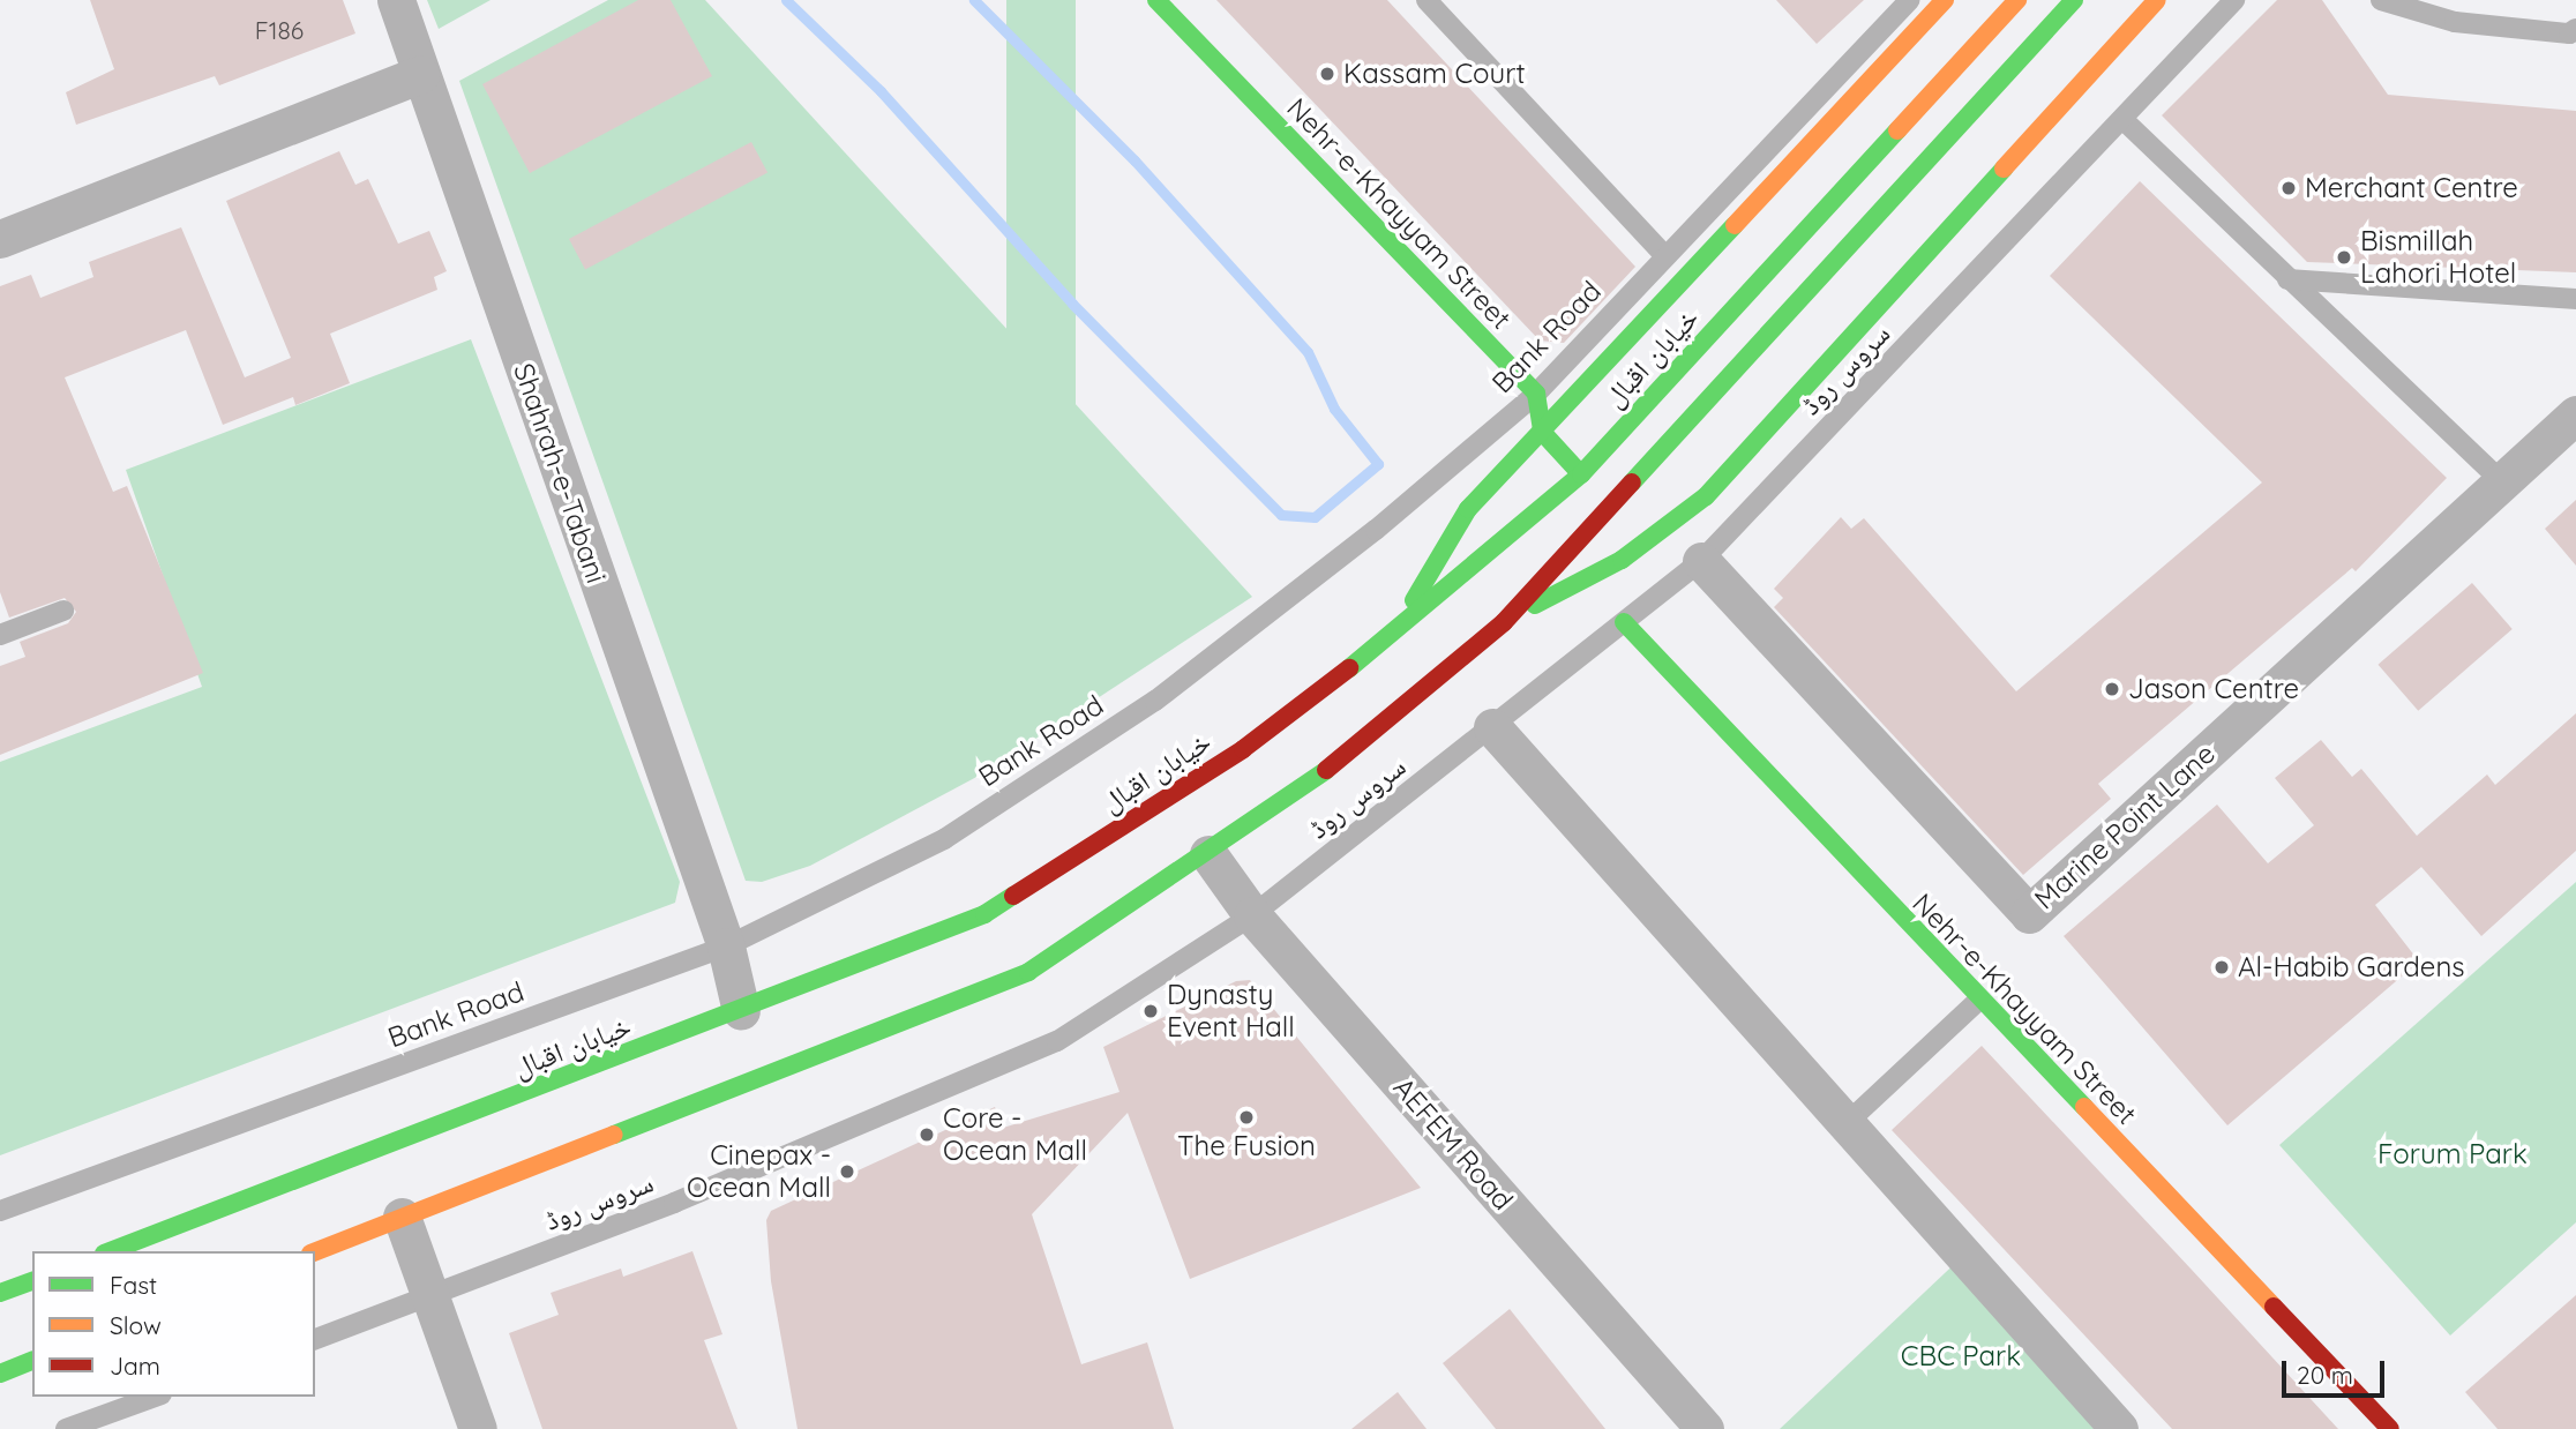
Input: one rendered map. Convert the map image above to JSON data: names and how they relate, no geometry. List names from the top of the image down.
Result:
{
  "streets": {
    "main road": ["Nehr-e-Khayyam Street", "خیابان اقبال"],
    "street": ["Shahrah-e-Tabani", "Marine Point Lane", "AEFEM Road"],
    "lane": ["Bank Road", "سروس روڈ"]
  },
  "crossings": [
    ["Nehr-e-Khayyam Street", "Bank Road"],
    ["Nehr-e-Khayyam Street", "سروس روڈ"],
    ["Bank Road", "Shahrah-e-Tabani"],
    ["خیابان اقبال", "Shahrah-e-Tabani"],
    ["سروس روڈ", "Marine Point Lane"],
    ["سروس روڈ", "AEFEM Road"]
  ],
  "parks": ["Forum Park", "CBC Park"],
  "places": [
    "Kassam Court",
    "Merchant Centre",
    "Bismillah Lahori Hotel",
    "Jason Centre",
    "Al-Habib Gardens",
    "Dynasty Event Hall",
    "The Fusion",
    "Core - Ocean Mall",
    "Cinepax - Ocean Mall"
  ],
  "house_numbers": ["F186"],
  "legend": ["Fast", "Slow", "Jam"],
  "scale_bar": "20 m"
}
